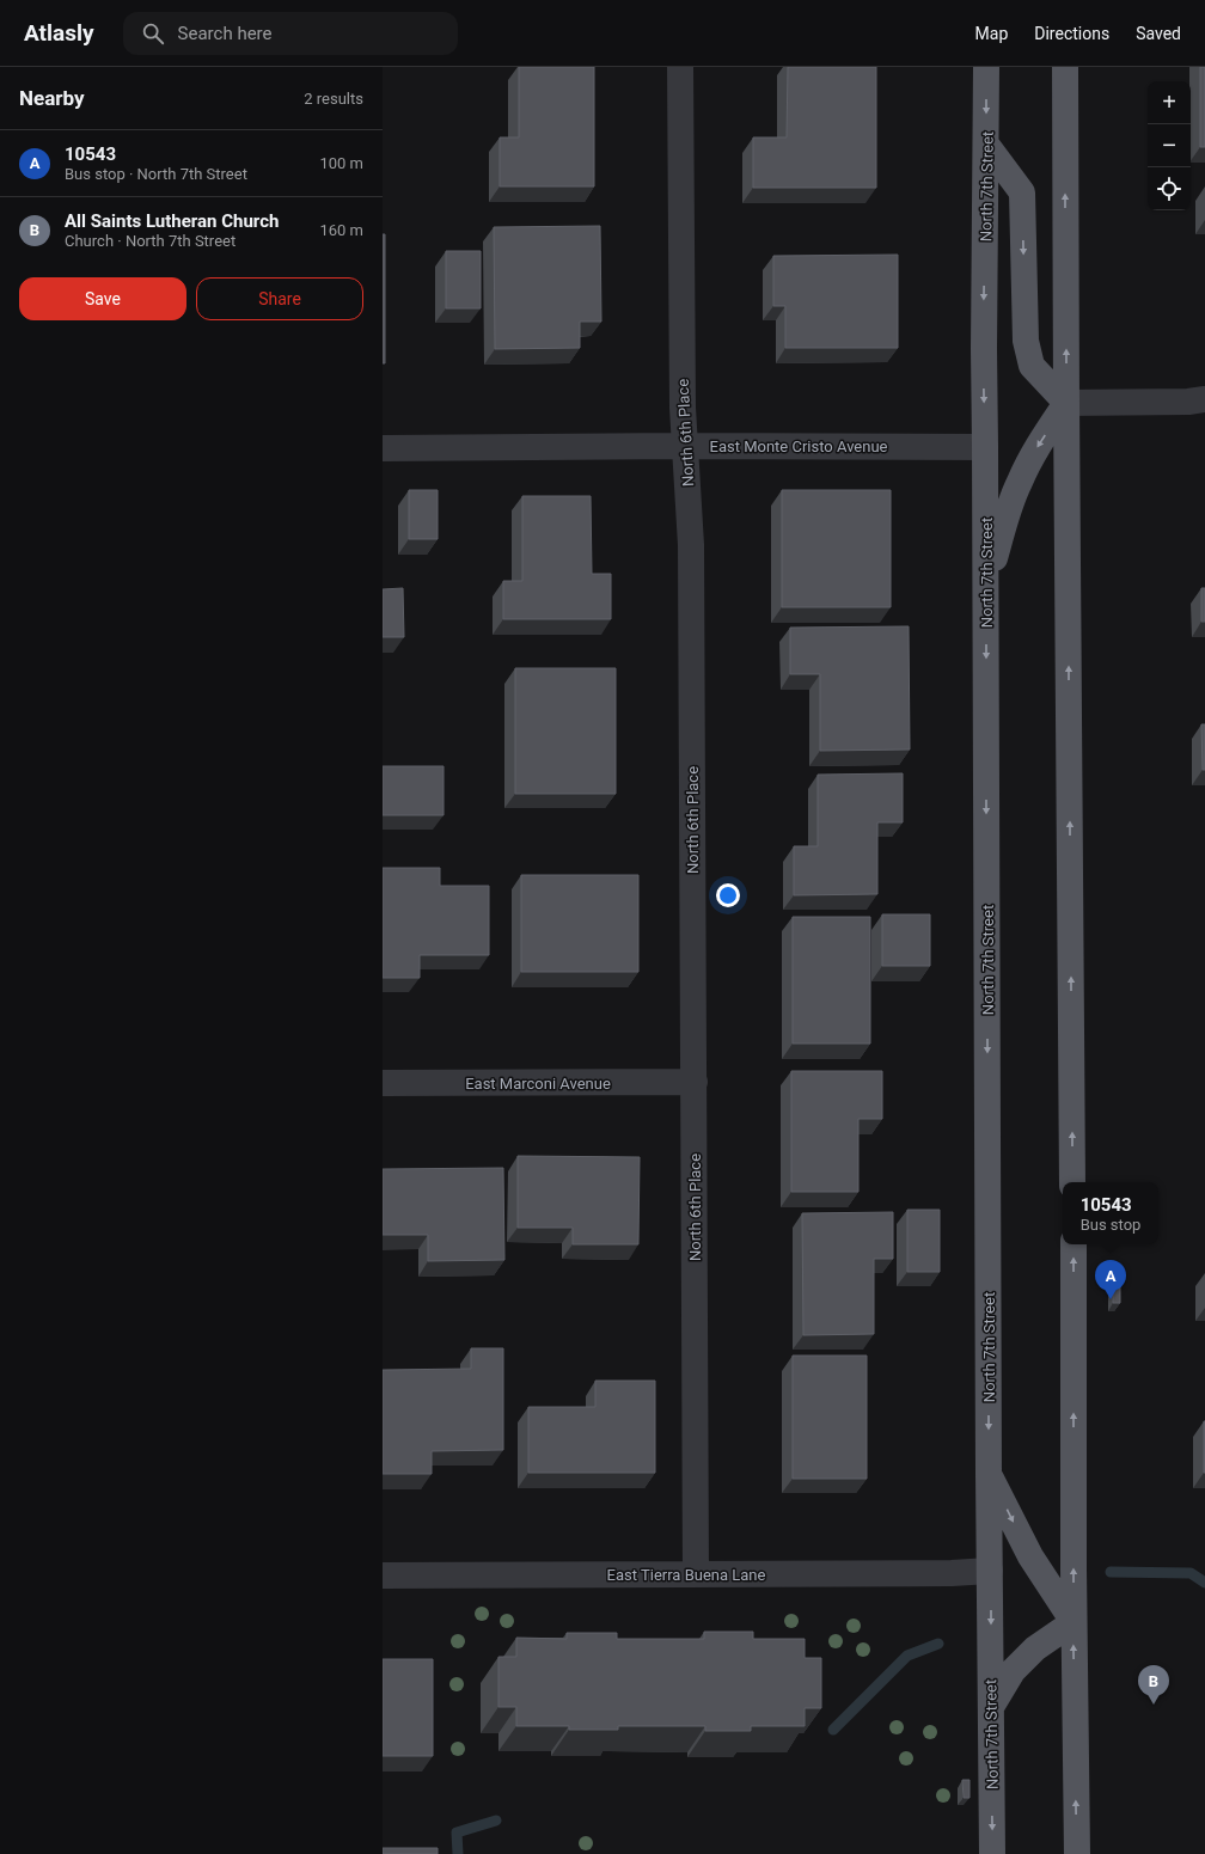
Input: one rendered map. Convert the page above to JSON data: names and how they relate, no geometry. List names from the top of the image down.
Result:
{
  "streets": {
    "main road": ["North 7th Street"],
    "street": [
      "North 6th Place",
      "East Monte Cristo Avenue",
      "East Marconi Avenue",
      "East Tierra Buena Lane"
    ]
  },
  "crossings": [
    ["North 7th Street", "East Monte Cristo Avenue"],
    ["North 7th Street", "East Tierra Buena Lane"],
    ["North 6th Place", "East Monte Cristo Avenue"],
    ["North 6th Place", "East Marconi Avenue"],
    ["North 6th Place", "East Tierra Buena Lane"]
  ],
  "page": {
    "header": "Atlasly",
    "search": "Search here",
    "nav": ["Map", "Directions", "Saved"],
    "heading": ["Nearby", "2 results"],
    "map_buttons": ["+", "−"],
    "list": [
      {
        "mark": "A",
        "name": "10543",
        "note": "Bus stop · North 7th Street",
        "value": "100 m"
      },
      {
        "mark": "B",
        "name": "All Saints Lutheran Church",
        "note": "Church · North 7th Street",
        "value": "160 m"
      }
    ],
    "buttons": ["Save", "Share"],
    "popup": ["10543", "Bus stop"],
    "pins": ["A", "B"]
  }
}
